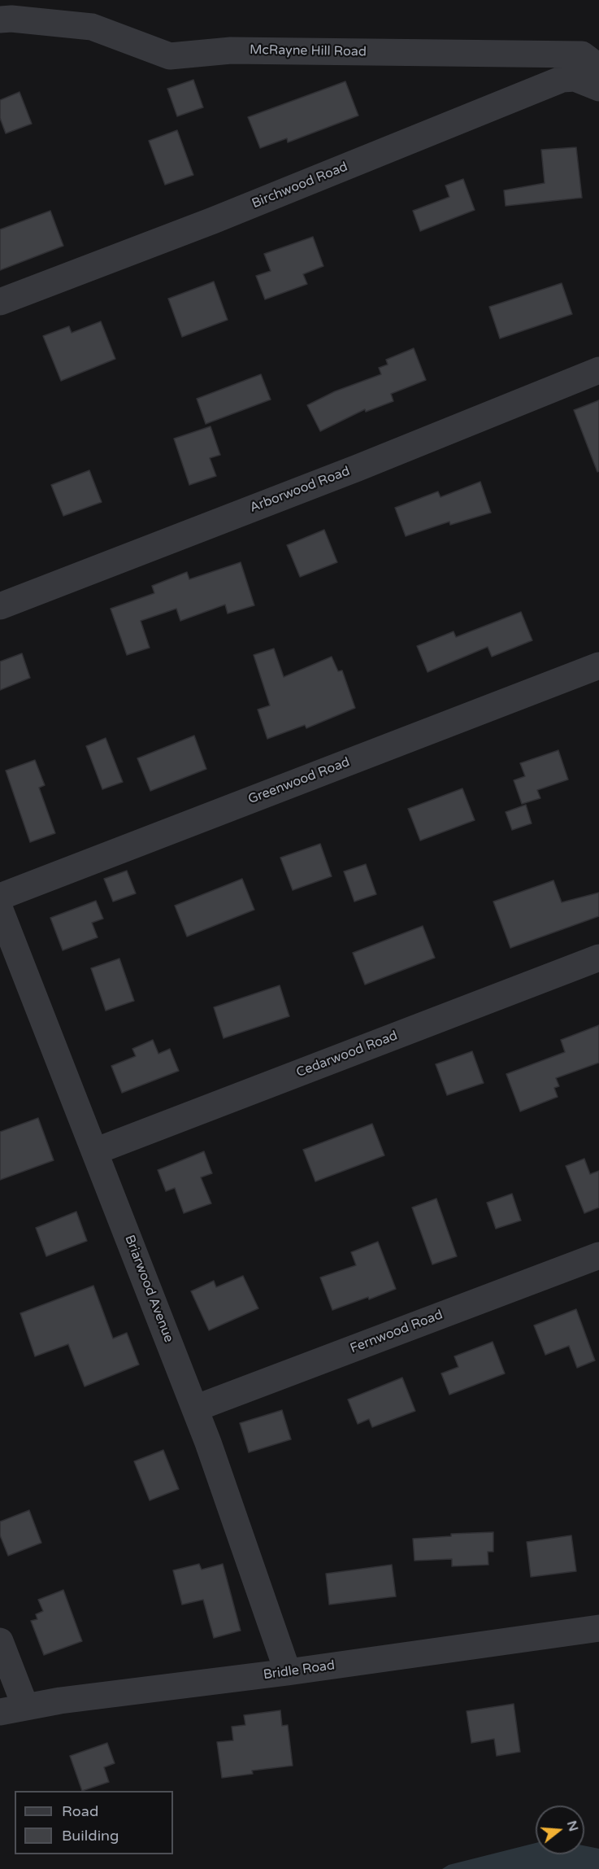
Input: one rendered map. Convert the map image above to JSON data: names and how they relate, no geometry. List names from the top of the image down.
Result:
{
  "streets": {
    "street": [
      "McRayne Hill Road",
      "Birchwood Road",
      "Arborwood Road",
      "Greenwood Road",
      "Cedarwood Road",
      "Briarwood Avenue",
      "Fernwood Road",
      "Bridle Road"
    ]
  },
  "crossings": [
    ["McRayne Hill Road", "Birchwood Road"],
    ["Cedarwood Road", "Briarwood Avenue"],
    ["Briarwood Avenue", "Fernwood Road"],
    ["Briarwood Avenue", "Bridle Road"]
  ],
  "legend": ["Road", "Building"],
  "north": "right"
}
